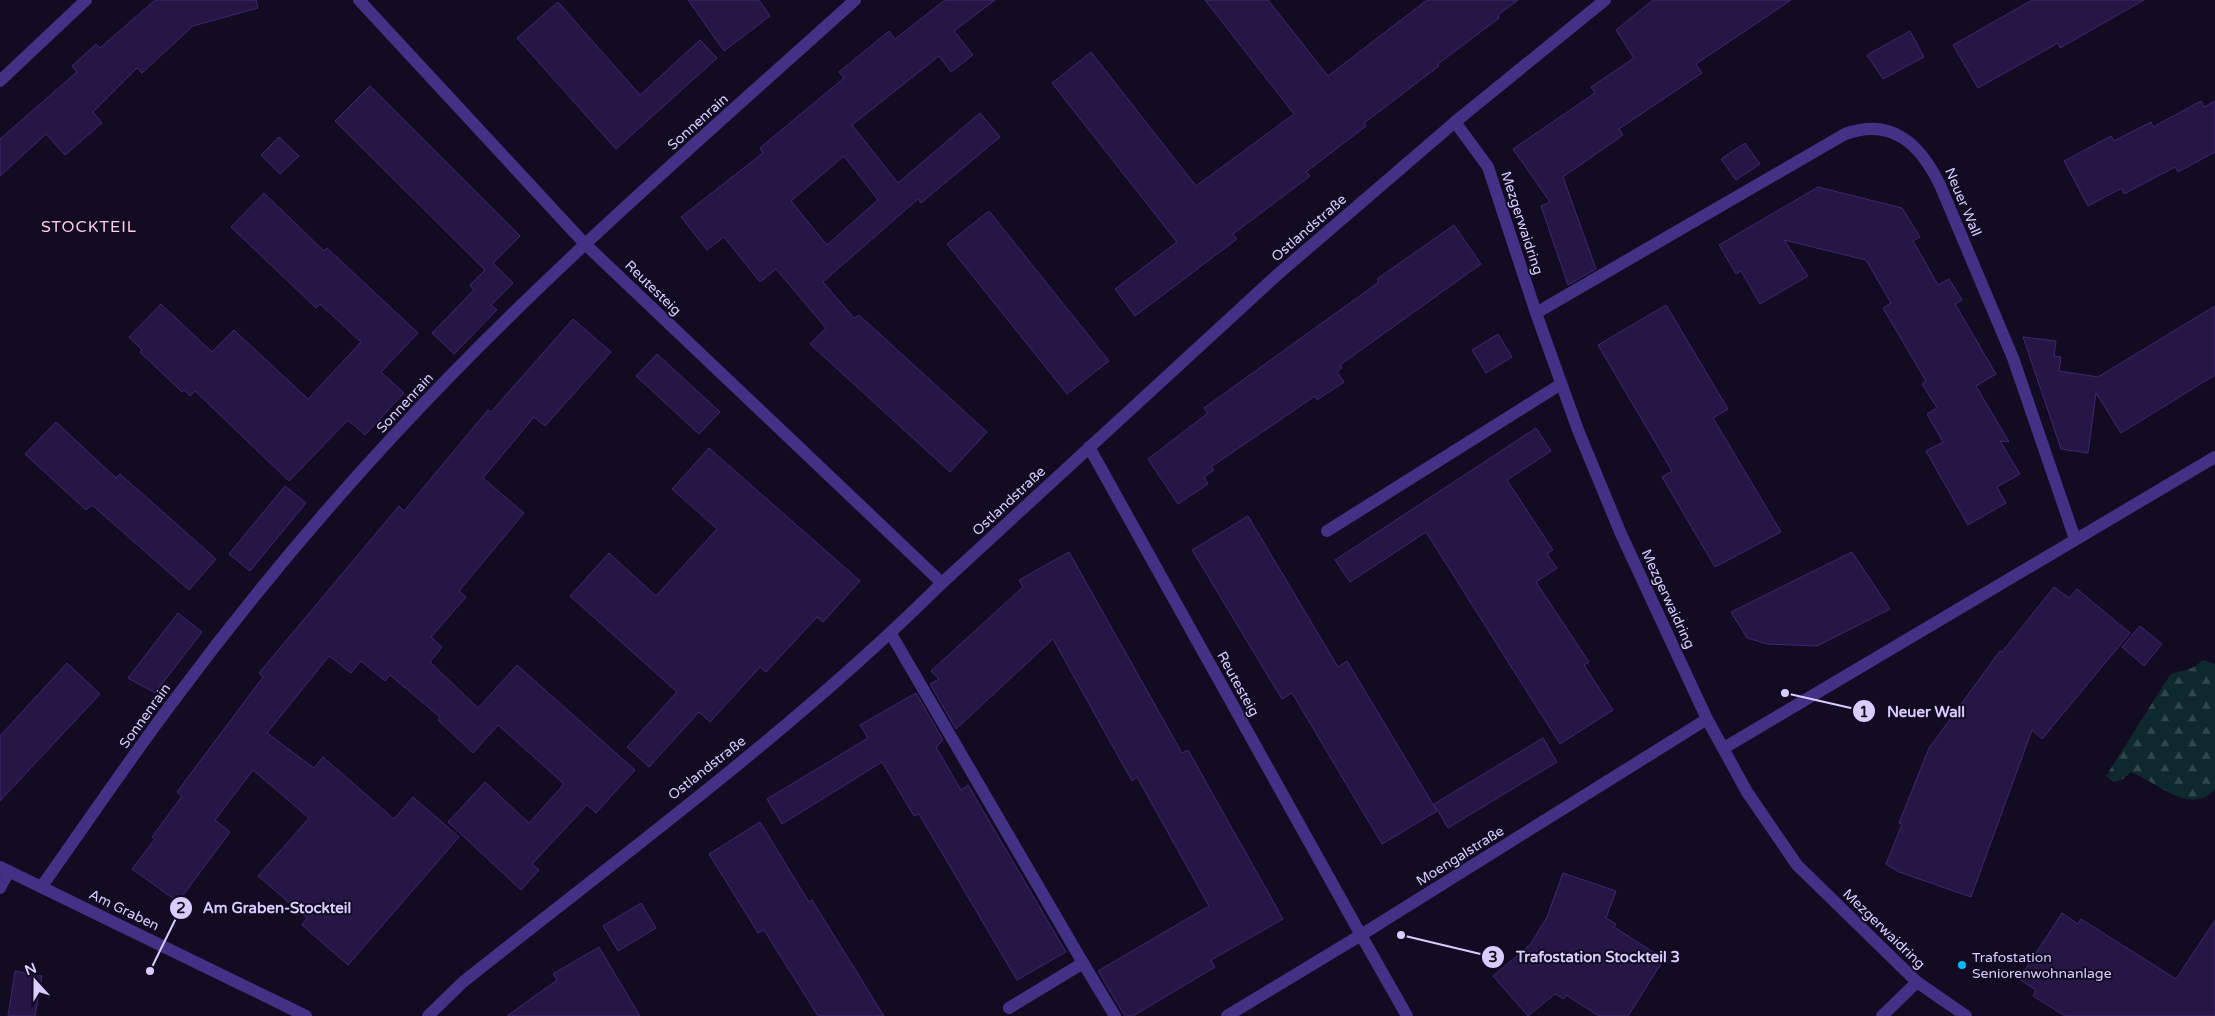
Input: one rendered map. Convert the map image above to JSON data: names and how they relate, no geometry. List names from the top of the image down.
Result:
{
  "streets": {
    "street": [
      "Sonnenrain",
      "Neuer Wall",
      "Mezgerwaidring",
      "Ostlandstraße",
      "Reutesteig",
      "Moengalstraße",
      "Am Graben"
    ]
  },
  "crossings": [
    ["Sonnenrain", "Reutesteig"],
    ["Sonnenrain", "Am Graben"],
    ["Neuer Wall", "Mezgerwaidring"],
    ["Mezgerwaidring", "Ostlandstraße"],
    ["Mezgerwaidring", "Moengalstraße"],
    ["Ostlandstraße", "Reutesteig"],
    ["Reutesteig", "Moengalstraße"]
  ],
  "districts": ["STOCKTEIL"],
  "places": [
    "Neuer Wall",
    "Trafostation Stockteil 3",
    "Trafostation Seniorenwohnanlage",
    "Am Graben-Stockteil"
  ],
  "north": "top"
}
